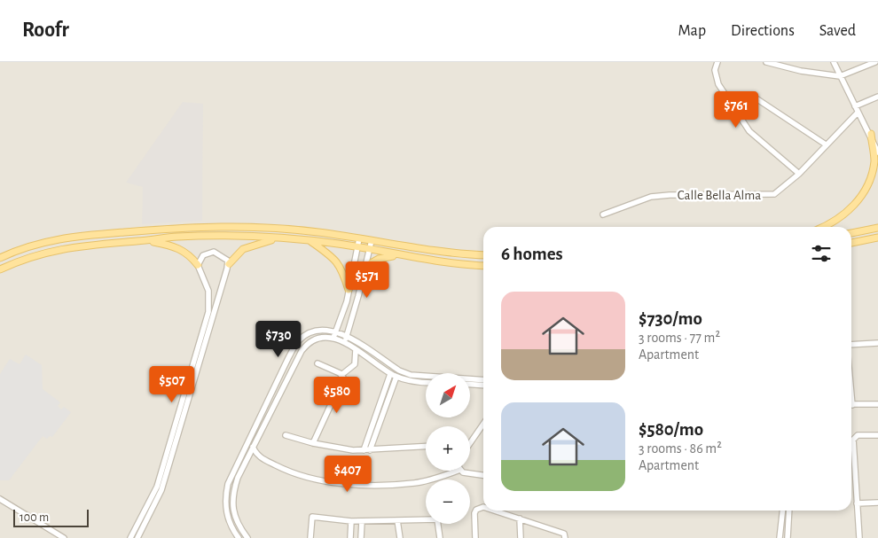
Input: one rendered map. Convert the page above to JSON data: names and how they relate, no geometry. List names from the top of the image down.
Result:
{
  "streets": {
    "street": ["Calle Bella Alma"]
  },
  "scale_bar": "100 m",
  "north": "top right",
  "page": {
    "header": "Roofr",
    "nav": ["Map", "Directions", "Saved"],
    "price": [
      "$761",
      "$571",
      "$730",
      "$507",
      "$580",
      "$407"
    ],
    "heading": "6 homes",
    "list": [
      {
        "name": "$730/mo",
        "note": "3 rooms · 77 m² · Apartment"
      },
      {
        "name": "$580/mo",
        "note": "3 rooms · 86 m² · Apartment"
      }
    ],
    "map_buttons": ["+", "−"],
    "scale": "100 m"
  }
}
